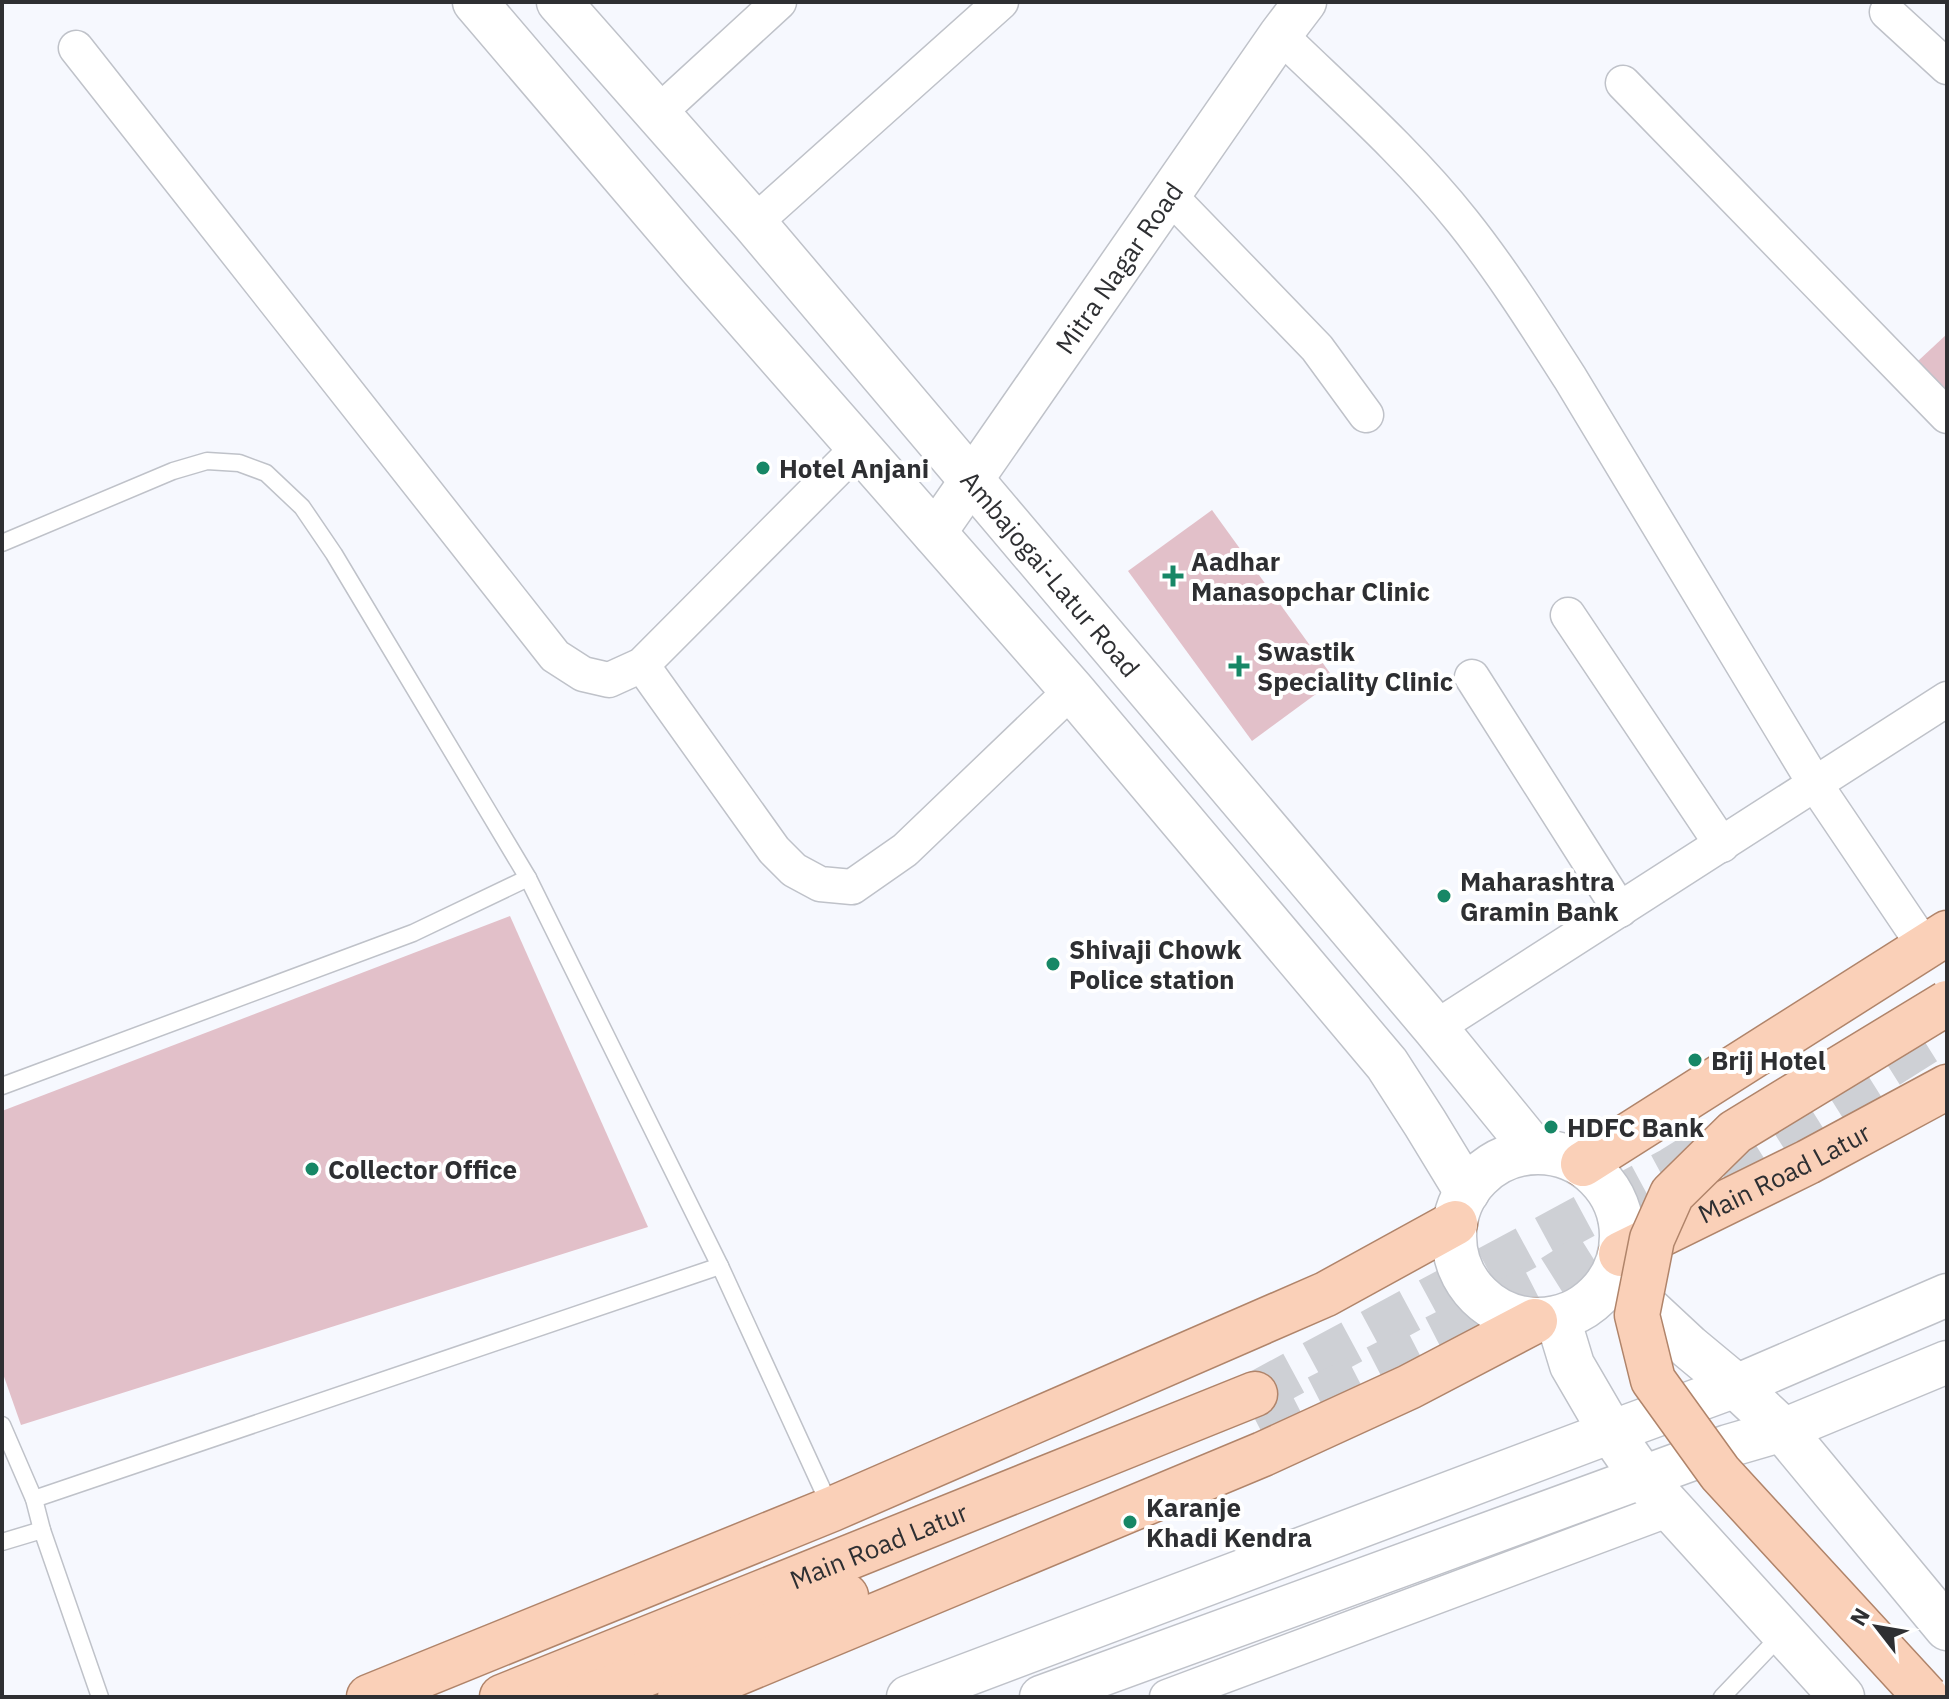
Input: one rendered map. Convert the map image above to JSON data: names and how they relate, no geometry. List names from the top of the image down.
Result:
{
  "streets": {
    "main road": ["Ambajogai-Latur Road", "Main Road Latur"],
    "street": ["Mitra Nagar Road"]
  },
  "crossings": [
    ["Mitra Nagar Road", "Ambajogai-Latur Road"],
    ["Ambajogai-Latur Road", "Main Road Latur"]
  ],
  "places": {
    "other": [
      "Hotel Anjani",
      "Maharashtra Gramin Bank",
      "Shivaji Chowk Police station",
      "Brij Hotel",
      "HDFC Bank",
      "Collector Office",
      "Karanje Khadi Kendra"
    ],
    "health": ["Aadhar Manasopchar Clinic", "Swastik Speciality Clinic"]
  },
  "north": "top left"
}
